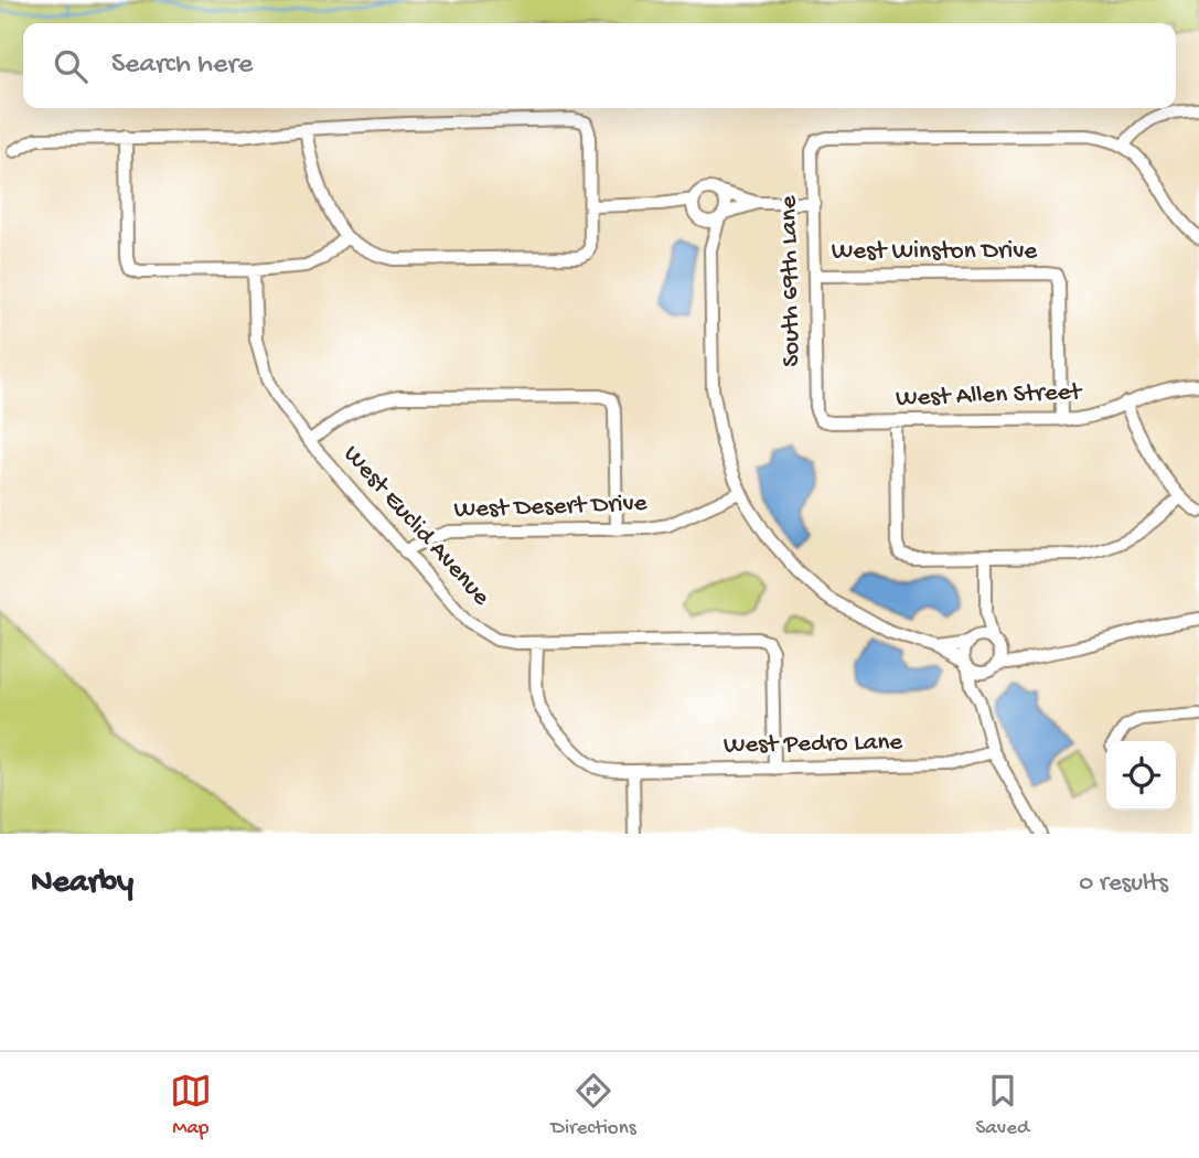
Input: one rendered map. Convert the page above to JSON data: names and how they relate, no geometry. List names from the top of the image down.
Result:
{
  "streets": {
    "street": [
      "West Winston Drive",
      "South 69th Lane",
      "West Allen Street",
      "West Desert Drive",
      "West Euclid Avenue",
      "West Pedro Lane"
    ]
  },
  "crossings": [
    ["West Winston Drive", "South 69th Lane"],
    ["West Winston Drive", "West Allen Street"],
    ["South 69th Lane", "West Allen Street"],
    ["West Desert Drive", "West Euclid Avenue"],
    ["West Euclid Avenue", "West Pedro Lane"]
  ],
  "page": {
    "search": "Search here",
    "heading": ["Nearby", "0 results"],
    "nav": ["Map", "Directions", "Saved"]
  }
}
